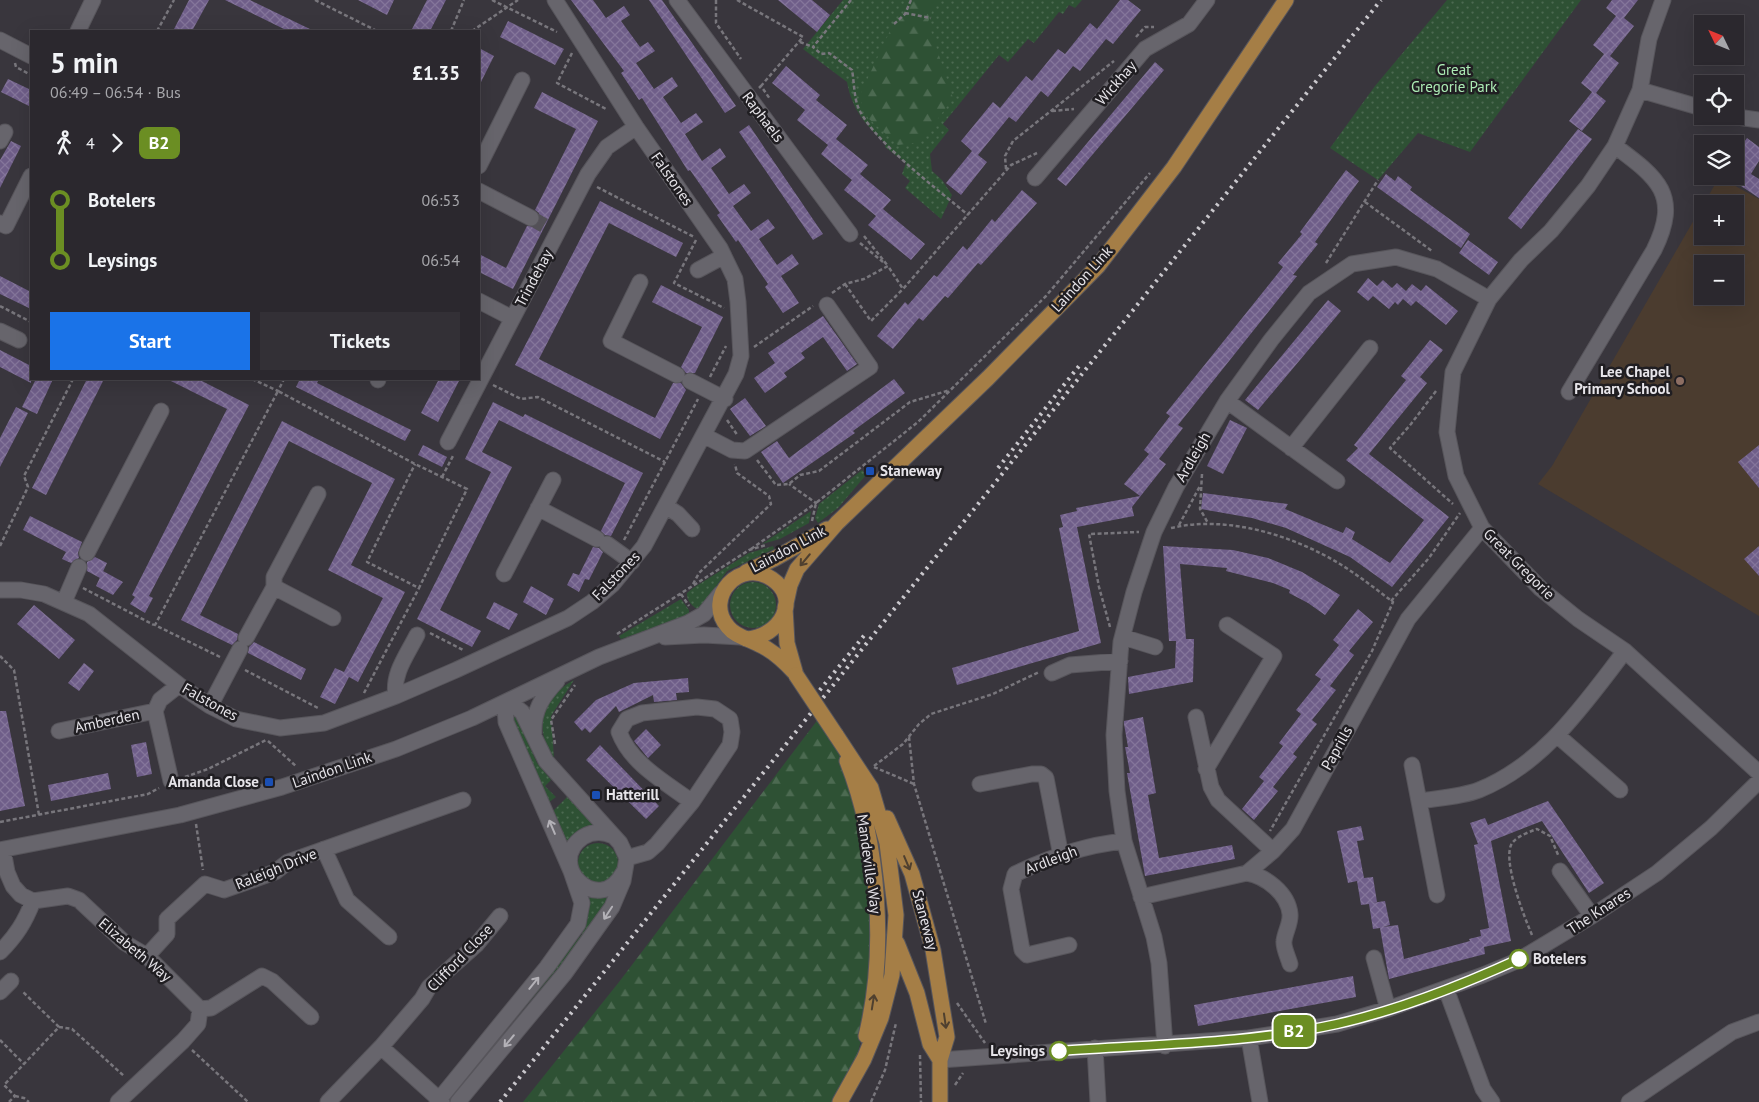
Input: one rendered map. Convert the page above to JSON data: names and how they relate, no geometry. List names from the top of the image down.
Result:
{
  "streets": {
    "main road": ["Laindon Link", "Mandeville Way", "Staneway"],
    "street": [
      "Wickhay",
      "Raphaels",
      "Falstones",
      "Trindehay",
      "Ardleigh",
      "Great Gregorie",
      "Amberden",
      "Paprills",
      "Raleigh Drive",
      "The Knares",
      "Elizabeth Way",
      "Clifford Close"
    ]
  },
  "crossings": [
    ["Falstones", "Trindehay"],
    ["Falstones", "Amberden"],
    ["Laindon Link", "Mandeville Way"],
    ["Ardleigh", "Great Gregorie"],
    ["Ardleigh", "Paprills"],
    ["Ardleigh", "The Knares"],
    ["Great Gregorie", "Paprills"],
    ["Mandeville Way", "Staneway"],
    ["The Knares", "Staneway"]
  ],
  "parks": ["Great Gregorie Park"],
  "places": {
    "other": ["Lee Chapel Primary School", "Botelers", "Leysings"],
    "transit": ["Staneway", "Amanda Close", "Hatterill"]
  },
  "lines": ["bus line B2"],
  "north": "top left",
  "page": {
    "on_map": "B2",
    "map_buttons": ["+", "−"],
    "heading": ["5 min", "06:49 – 06:54 · Bus", "£1.35"],
    "legs": ["4", "B2"],
    "list": [
      {
        "name": "Botelers",
        "value": "06:53"
      },
      {
        "name": "Leysings",
        "value": "06:54"
      }
    ],
    "buttons": ["Start", "Tickets"]
  }
}
